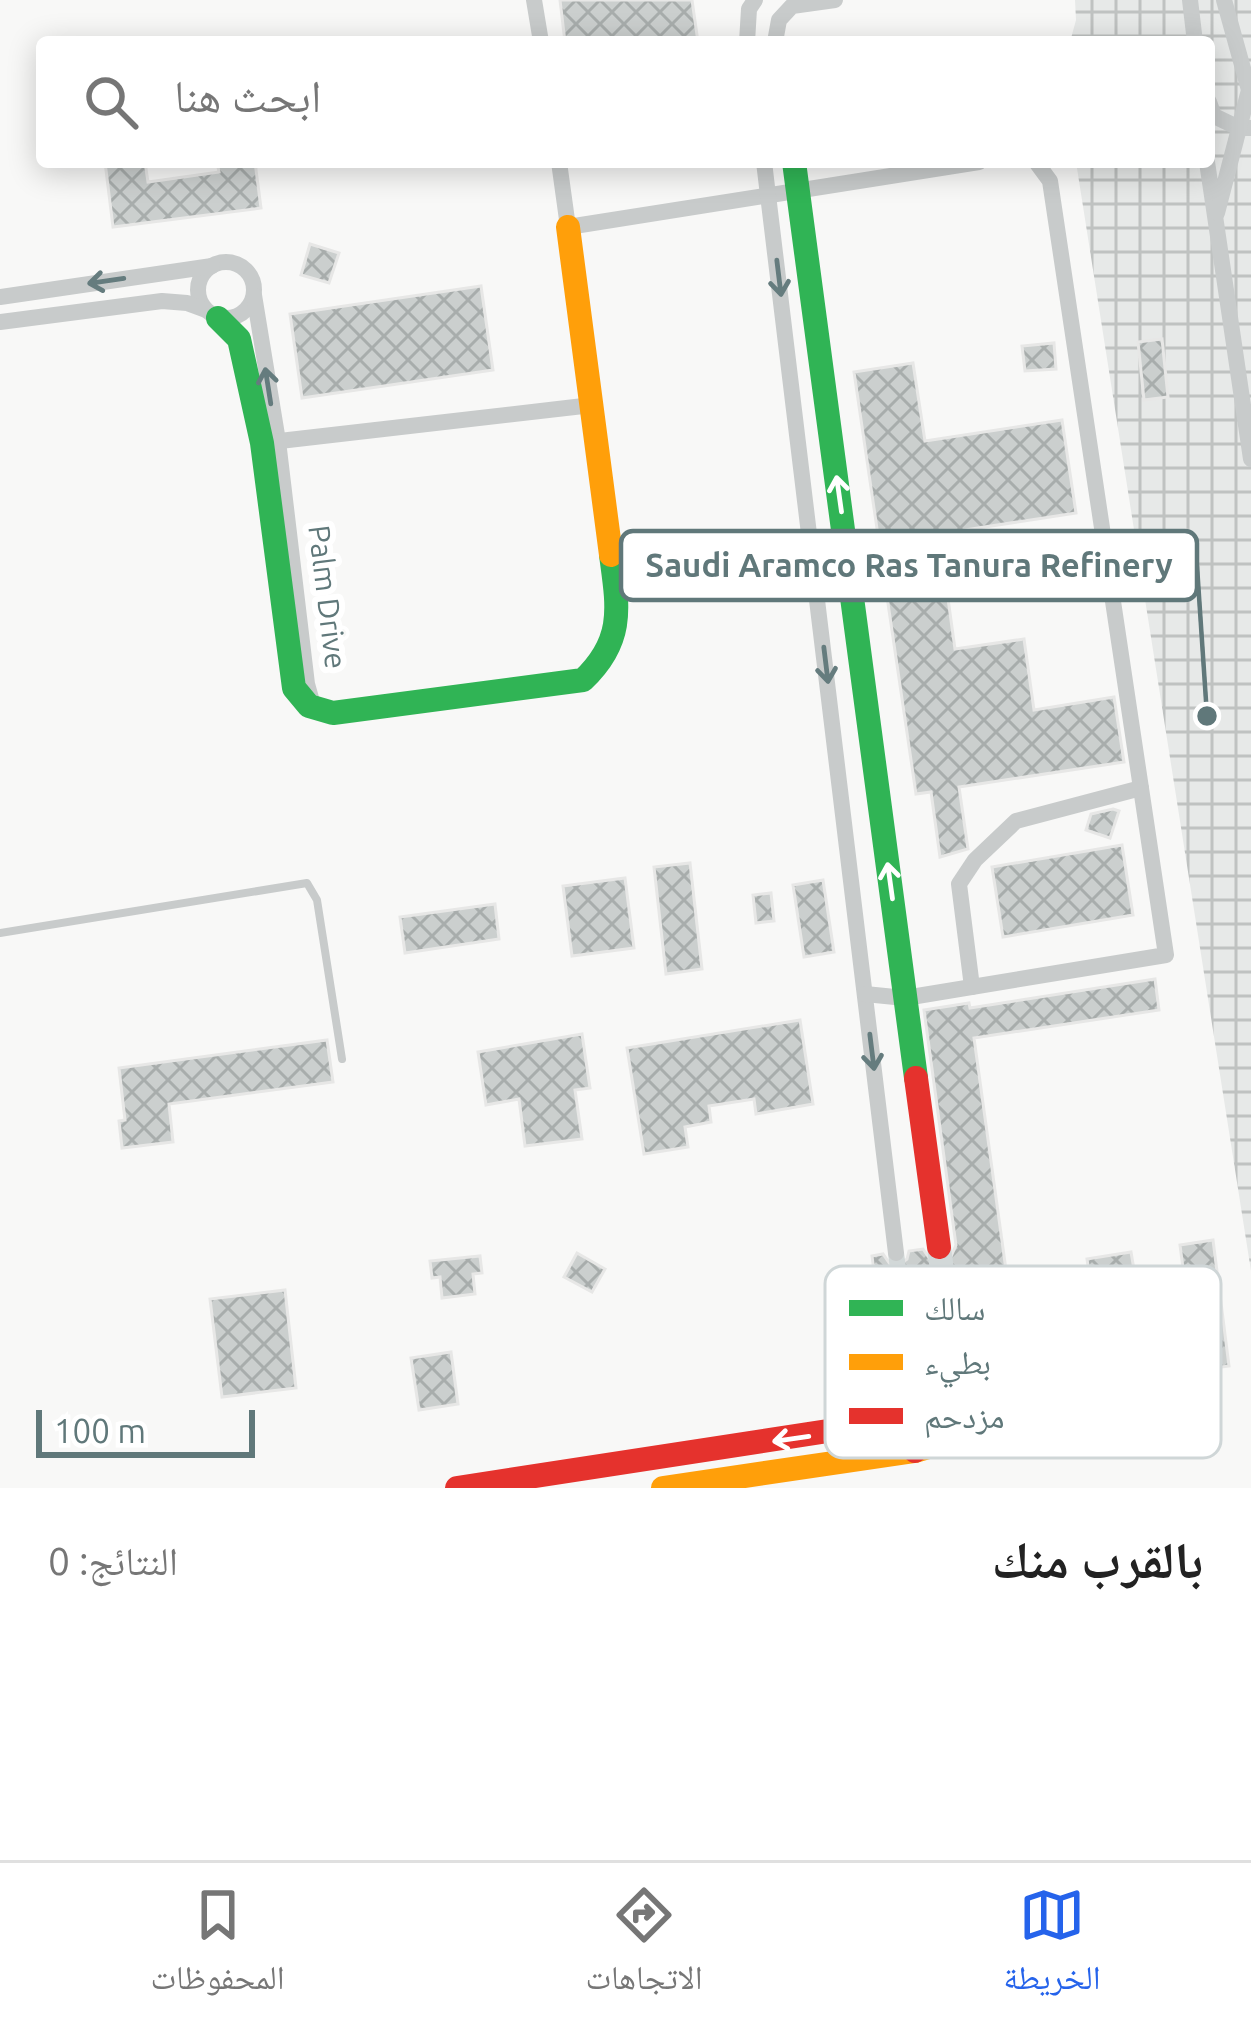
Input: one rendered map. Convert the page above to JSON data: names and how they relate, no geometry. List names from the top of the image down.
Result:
{
  "streets": {
    "street": ["Palm Drive"]
  },
  "places": ["Saudi Aramco Ras Tanura Refinery"],
  "legend": ["سالك", "بطيء", "مزدحم"],
  "scale_bar": "100 m",
  "page": {
    "search": "ابحث هنا",
    "scale": "100 m",
    "heading": ["بالقرب منك", "النتائج: 0"],
    "nav": ["الخريطة", "الاتجاهات", "المحفوظات"]
  }
}
